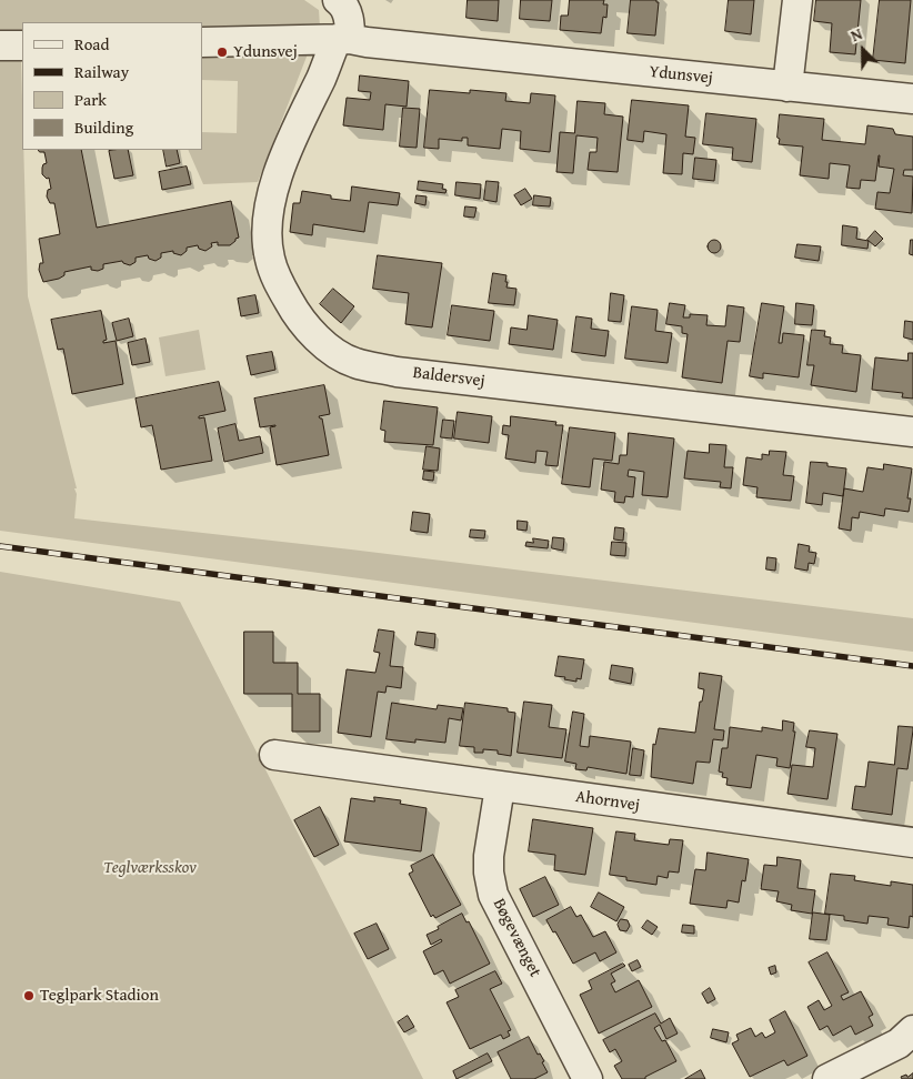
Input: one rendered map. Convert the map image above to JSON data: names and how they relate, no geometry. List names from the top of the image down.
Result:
{
  "streets": {
    "street": [
      "Ydunsvej",
      "Baldersvej",
      "Ahornvej",
      "Bøgevænget"
    ]
  },
  "crossings": [
    ["Ydunsvej", "Baldersvej"],
    ["Ahornvej", "Bøgevænget"]
  ],
  "parks": ["Teglværksskov"],
  "places": ["Ydunsvej", "Teglpark Stadion"],
  "legend": [
    "Road",
    "Railway",
    "Park",
    "Building"
  ],
  "north": "top left"
}
